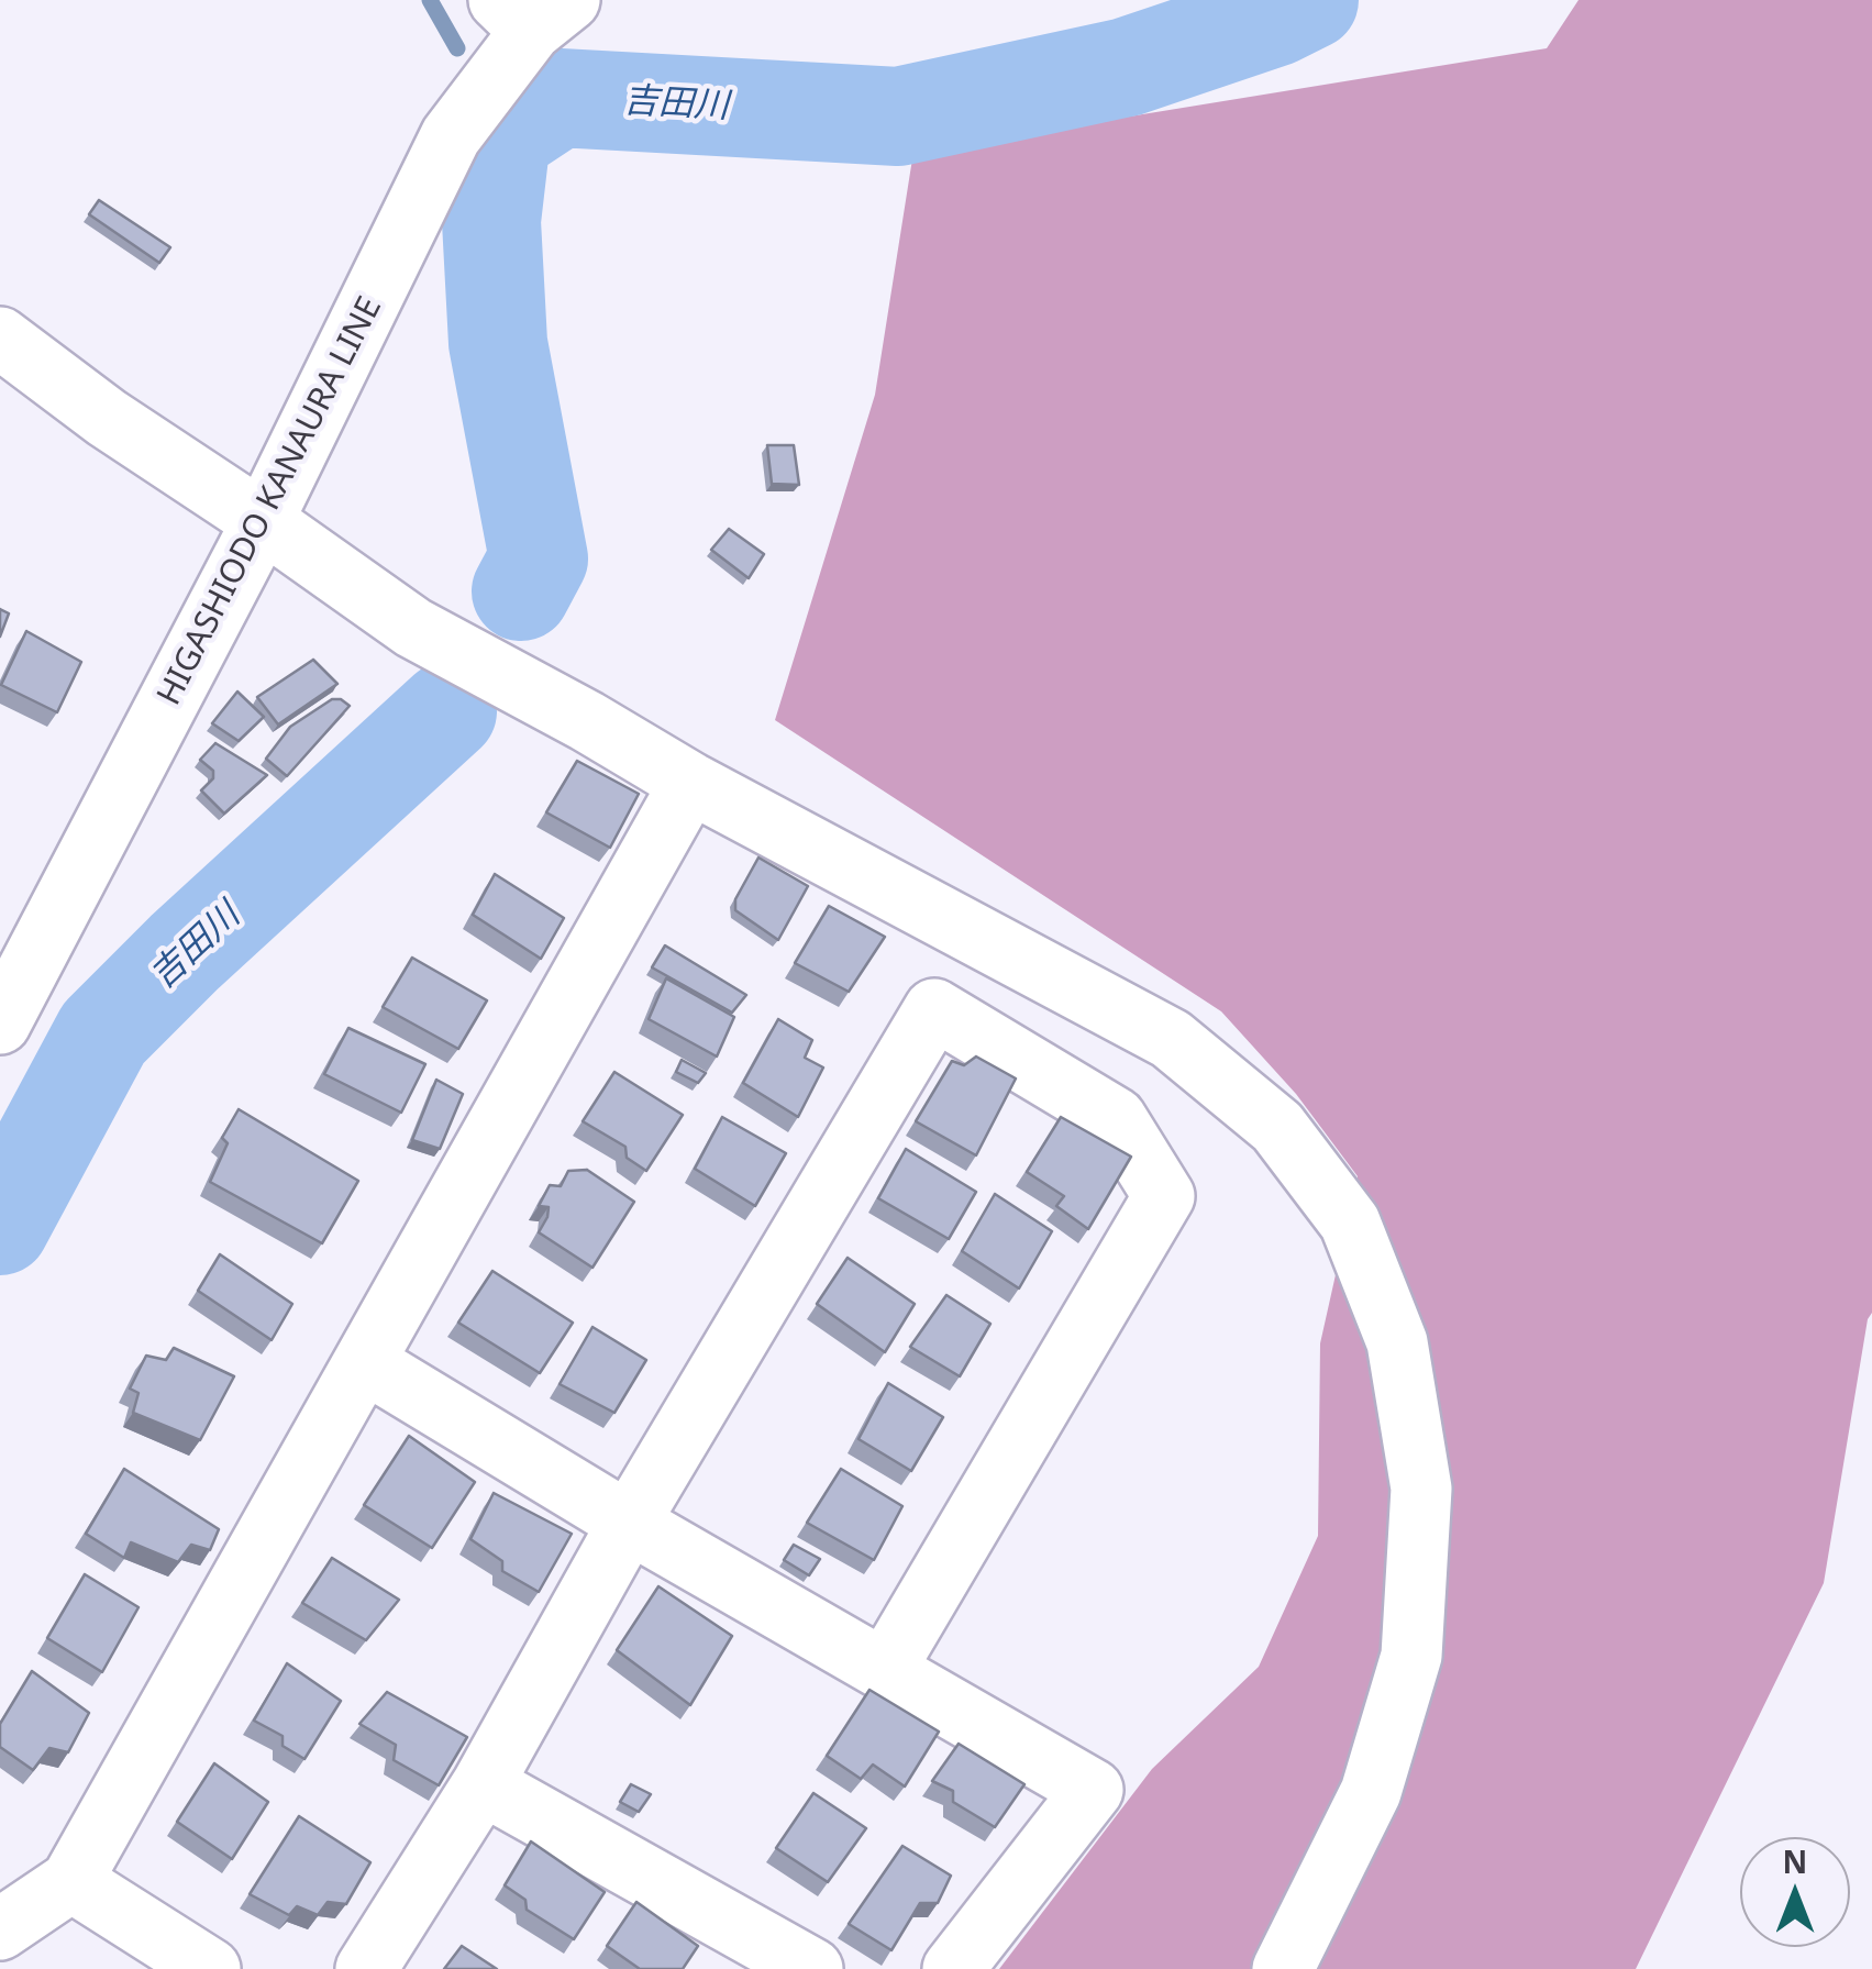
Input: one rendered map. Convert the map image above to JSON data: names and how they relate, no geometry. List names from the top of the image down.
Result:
{
  "streets": {
    "street": ["HIGASHIODO KANAURA LINE"]
  },
  "water": ["吉田川"],
  "north": "top"
}
